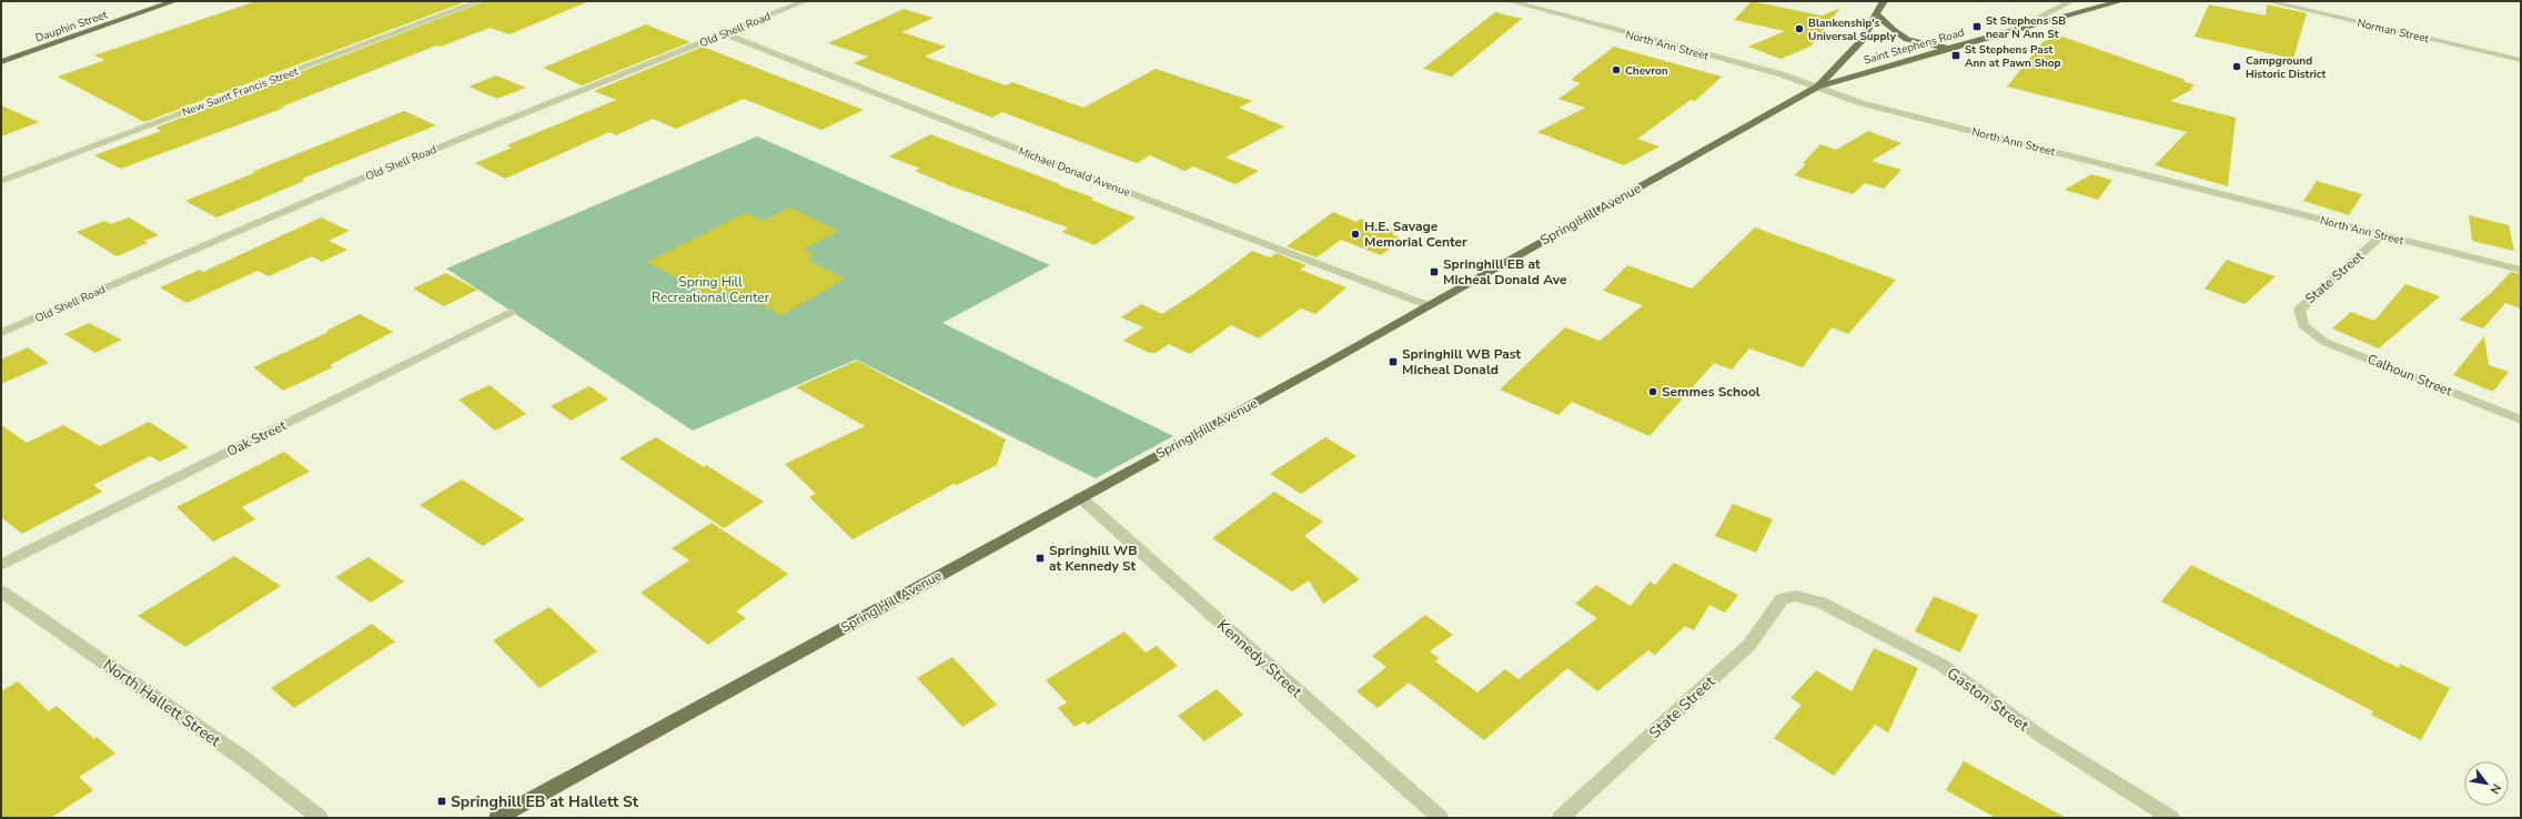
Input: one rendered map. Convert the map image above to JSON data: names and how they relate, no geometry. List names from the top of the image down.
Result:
{
  "streets": {
    "main road": ["Dauphin Street", "Saint Stephens Road", "Spring Hill Avenue"],
    "street": [
      "Old Shell Road",
      "Norman Street",
      "North Ann Street",
      "New Saint Francis Street",
      "Michael Donald Avenue",
      "State Street",
      "Calhoun Street",
      "Oak Street",
      "Kennedy Street",
      "Gaston Street",
      "North Hallett Street"
    ]
  },
  "crossings": [
    ["Old Shell Road", "Michael Donald Avenue"],
    ["North Ann Street", "Saint Stephens Road"],
    ["North Ann Street", "Spring Hill Avenue"],
    ["North Ann Street", "State Street"],
    ["Saint Stephens Road", "Spring Hill Avenue"],
    ["Michael Donald Avenue", "Spring Hill Avenue"],
    ["Spring Hill Avenue", "Kennedy Street"],
    ["State Street", "Calhoun Street"],
    ["State Street", "Gaston Street"]
  ],
  "parks": ["Spring Hill Recreational Center"],
  "places": {
    "transit": [
      "St Stephens SB near N Ann St",
      "St Stephens Past Ann at Pawn Shop",
      "Springhill EB at Micheal Donald Ave",
      "Springhill WB Past Micheal Donald",
      "Springhill WB at Kennedy St",
      "Springhill EB at Hallett St"
    ],
    "other": [
      "Blankenship's Universal Supply",
      "Campground Historic District",
      "Chevron",
      "H.E. Savage Memorial Center",
      "Semmes School"
    ]
  },
  "north": "bottom right"
}
